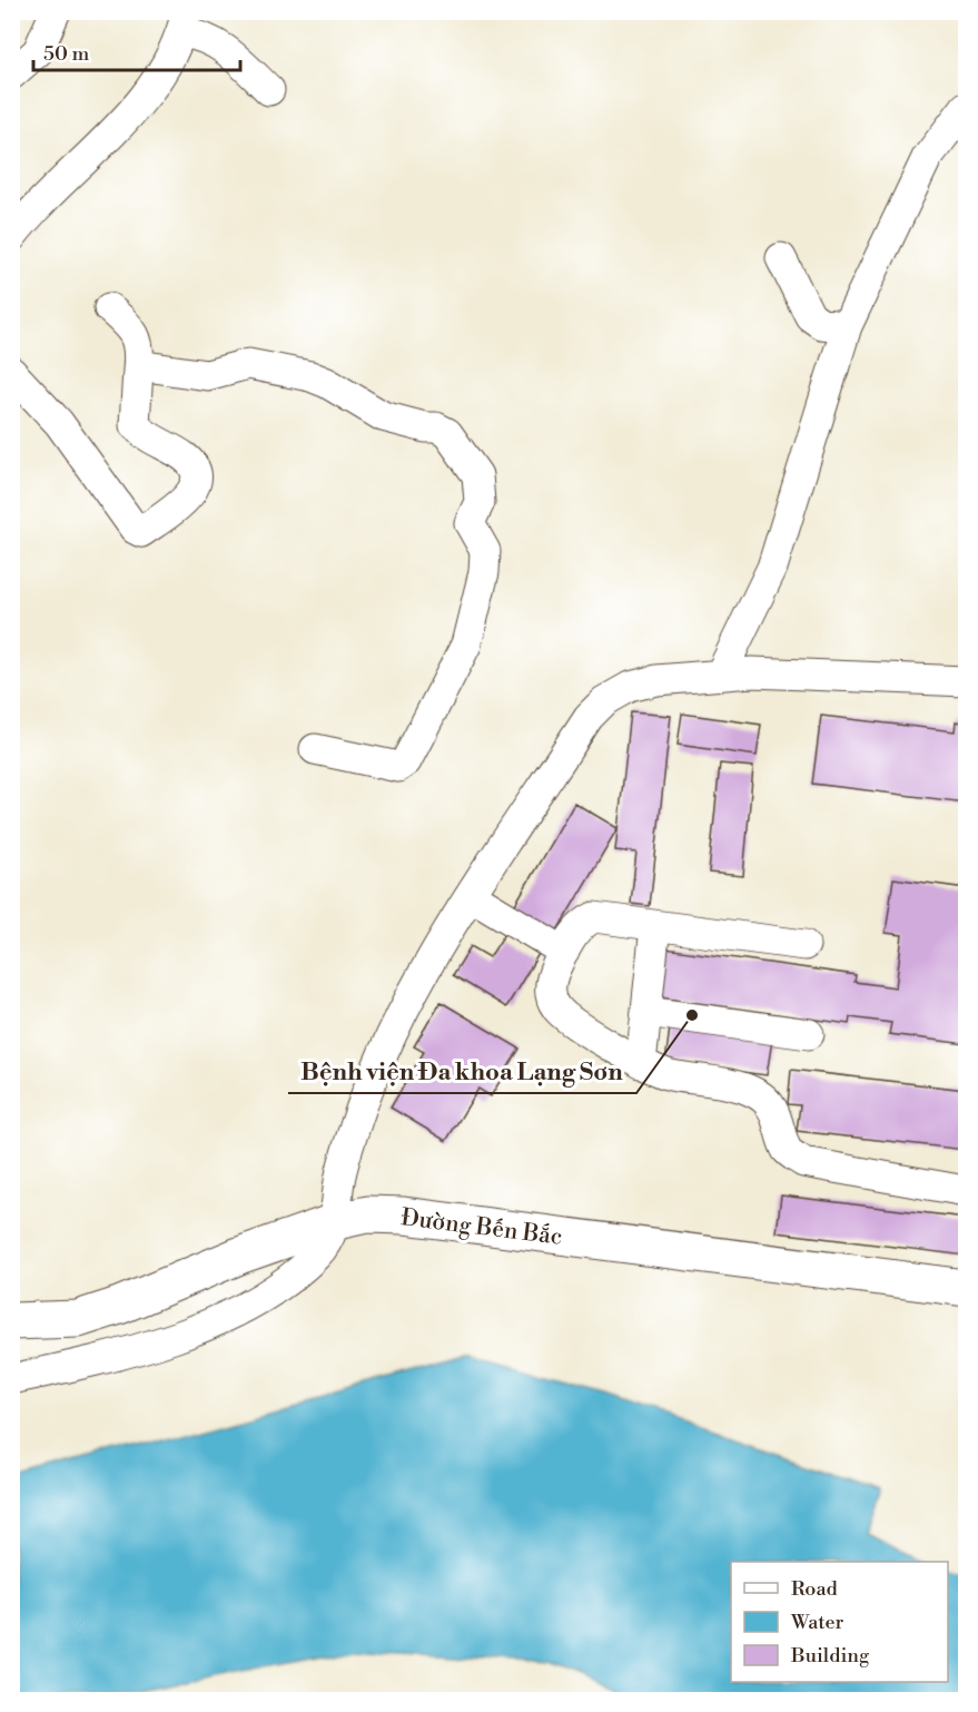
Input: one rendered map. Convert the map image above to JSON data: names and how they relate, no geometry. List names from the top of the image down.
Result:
{
  "streets": {
    "main road": ["Đường Bến Bắc"]
  },
  "places": ["Bệnh viện Đa khoa Lạng Sơn"],
  "legend": ["Road", "Water", "Building"],
  "scale_bar": "50 m"
}
